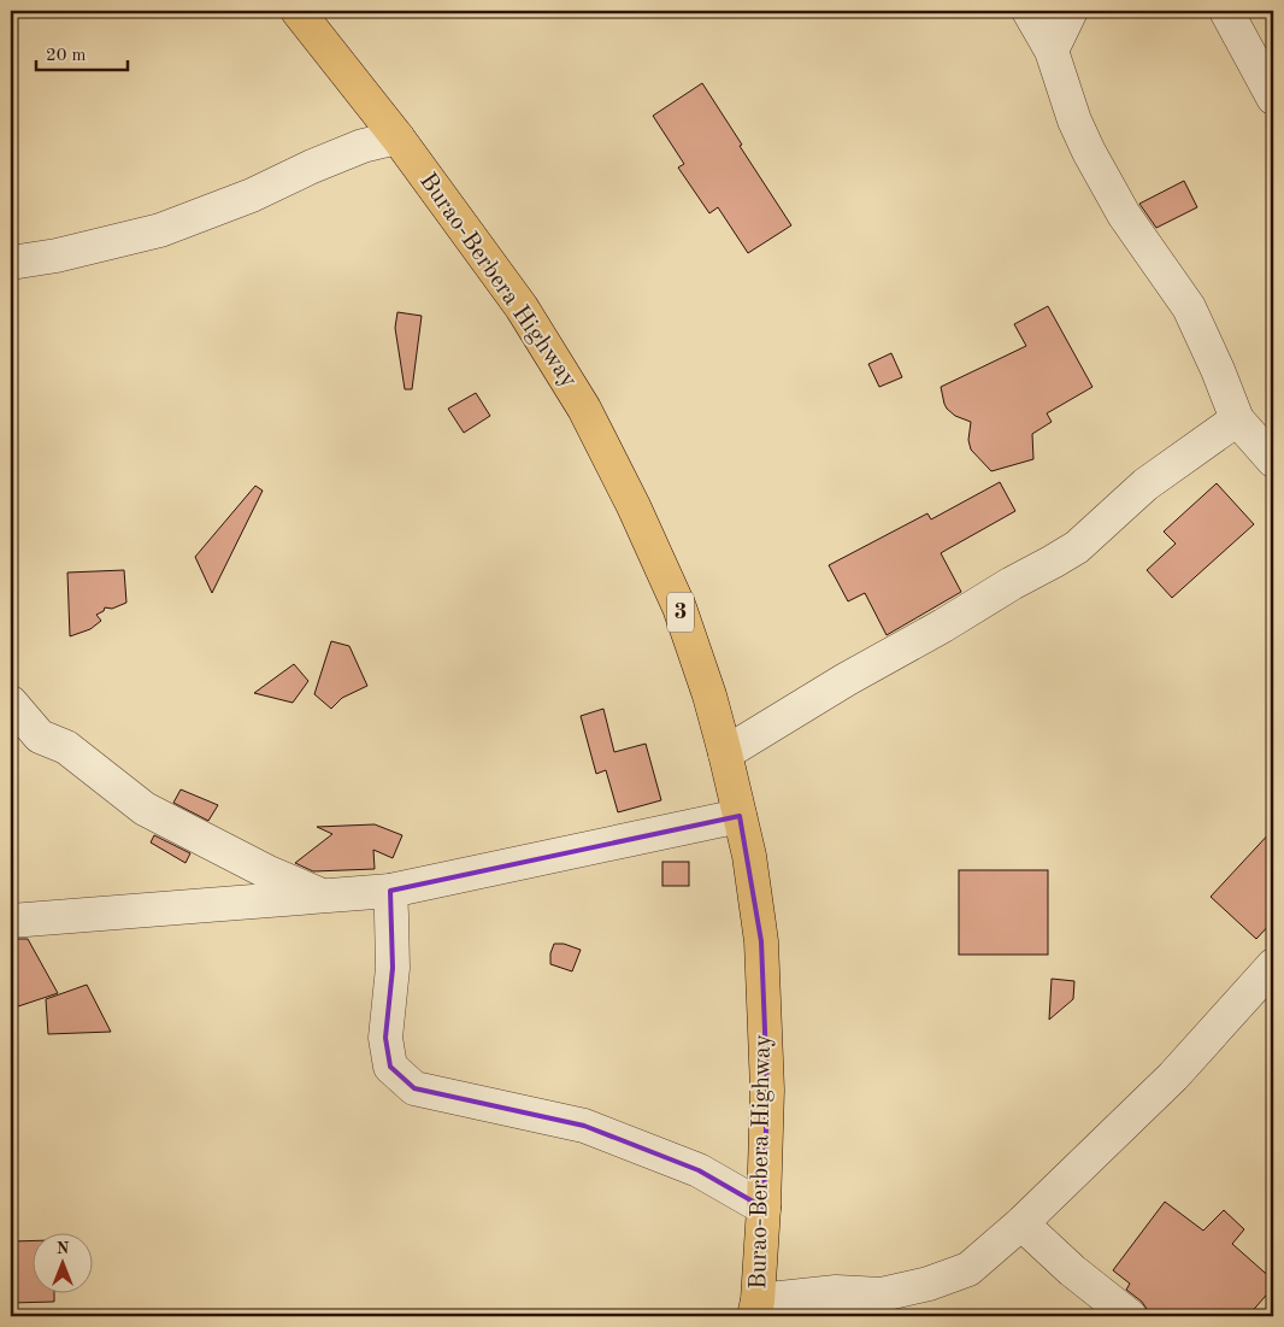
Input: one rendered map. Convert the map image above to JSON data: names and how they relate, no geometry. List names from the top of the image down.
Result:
{
  "streets": {
    "highway": ["Burao-Berbera Highway", "3"]
  },
  "scale_bar": "20 m",
  "north": "top"
}
